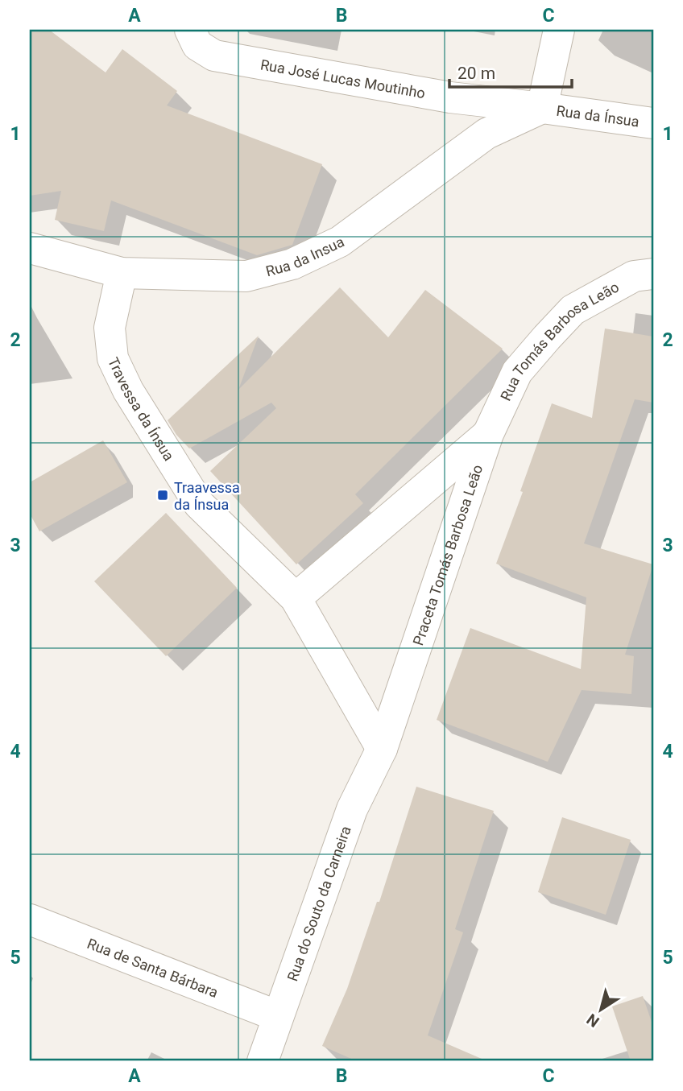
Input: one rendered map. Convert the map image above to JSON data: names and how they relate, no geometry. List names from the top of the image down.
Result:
{
  "streets": {
    "street": [
      "Rua José Lucas Moutinho",
      "Rua da Ínsua",
      "Rua da Insua",
      "Rua Tomás Barbosa Leão",
      "Travessa da Ínsua",
      "Praceta Tomás Barbosa Leão",
      "Rua do Souto da Carneira",
      "Rua de Santa Bárbara"
    ]
  },
  "crossings": [
    ["Rua José Lucas Moutinho", "Rua da Ínsua"],
    ["Rua José Lucas Moutinho", "Rua da Insua"],
    ["Rua da Ínsua", "Rua da Insua"],
    ["Rua da Insua", "Travessa da Ínsua"],
    ["Rua Tomás Barbosa Leão", "Praceta Tomás Barbosa Leão"],
    ["Travessa da Ínsua", "Praceta Tomás Barbosa Leão"],
    ["Praceta Tomás Barbosa Leão", "Rua do Souto da Carneira"],
    ["Rua do Souto da Carneira", "Rua de Santa Bárbara"]
  ],
  "places": {
    "transit": ["Traavessa da Ínsua"]
  },
  "scale_bar": "20 m",
  "north": "bottom left",
  "grid": {
    "columns": ["A", "B", "C"],
    "rows": [
      "1",
      "2",
      "3",
      "4",
      "5"
    ]
  }
}
